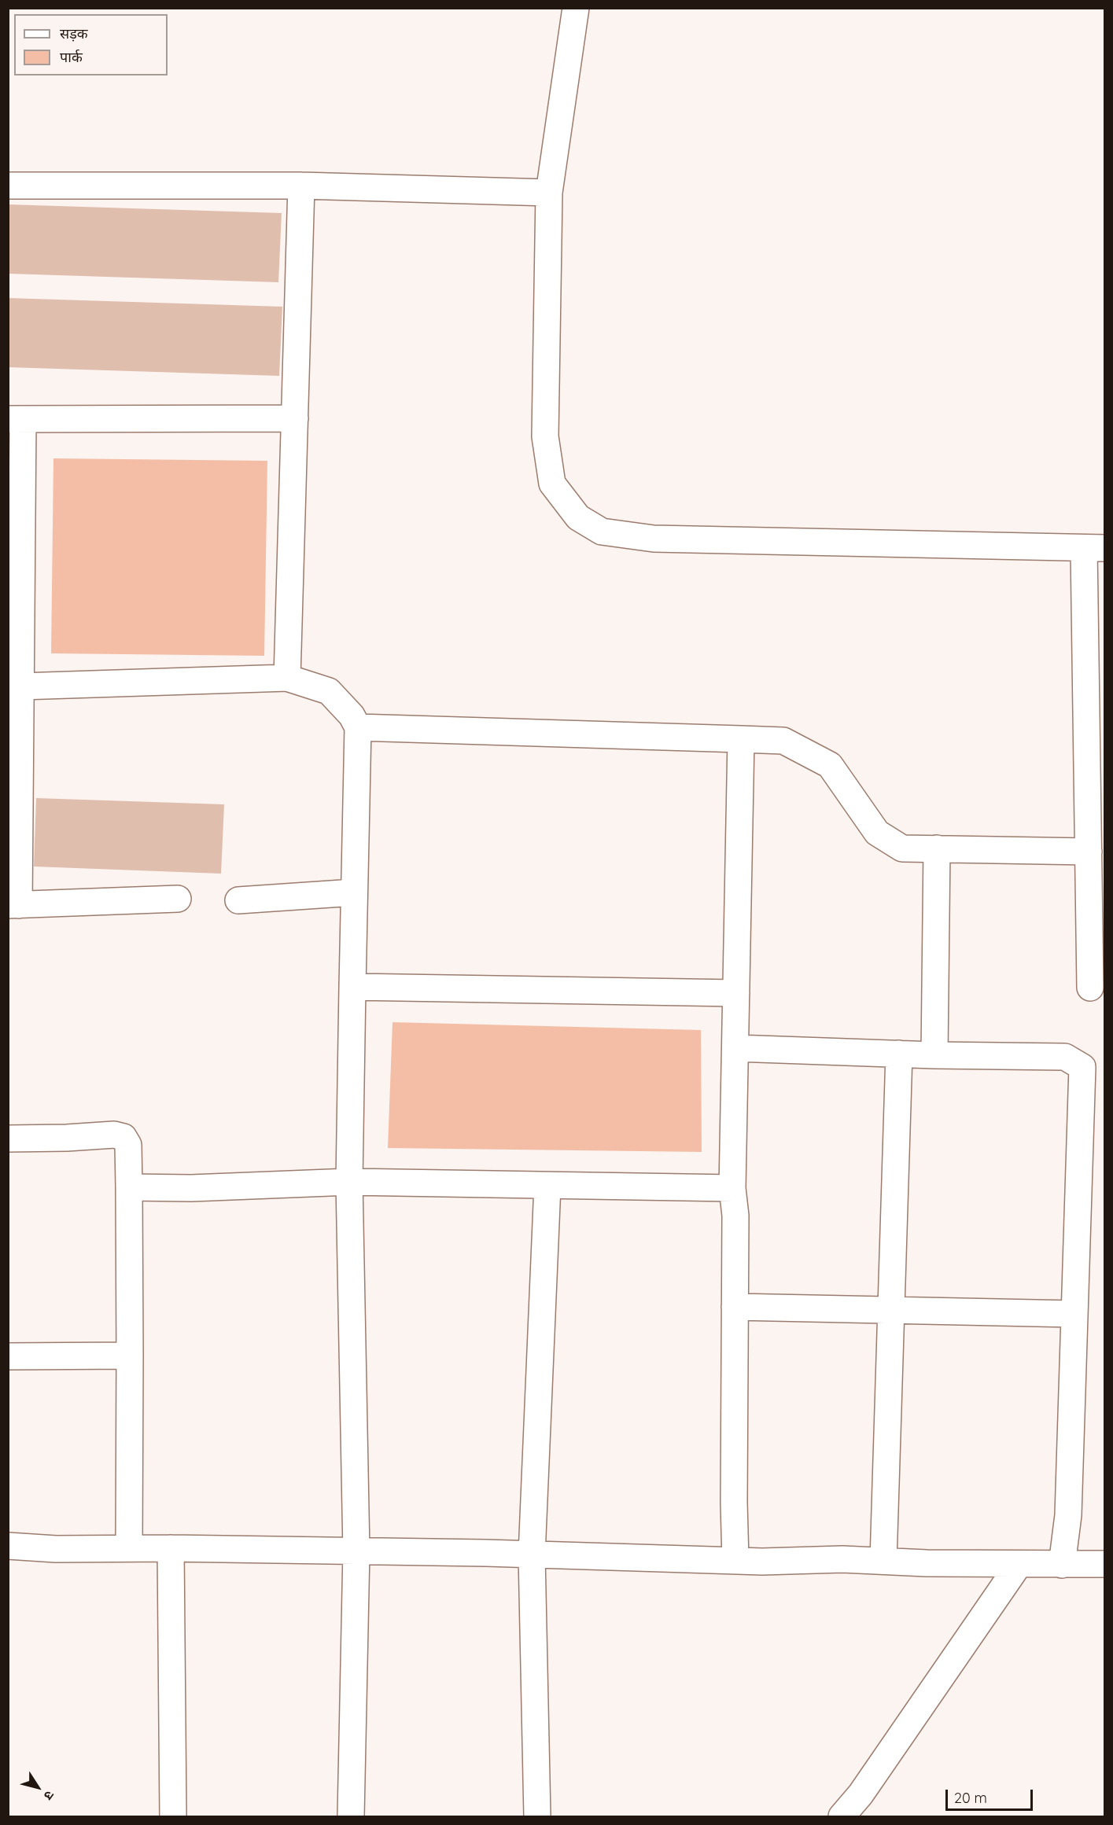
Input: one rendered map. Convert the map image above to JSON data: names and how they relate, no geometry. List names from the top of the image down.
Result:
{
  "legend": ["सड़क", "पार्क"],
  "scale_bar": "20 m",
  "north": "bottom right"
}
